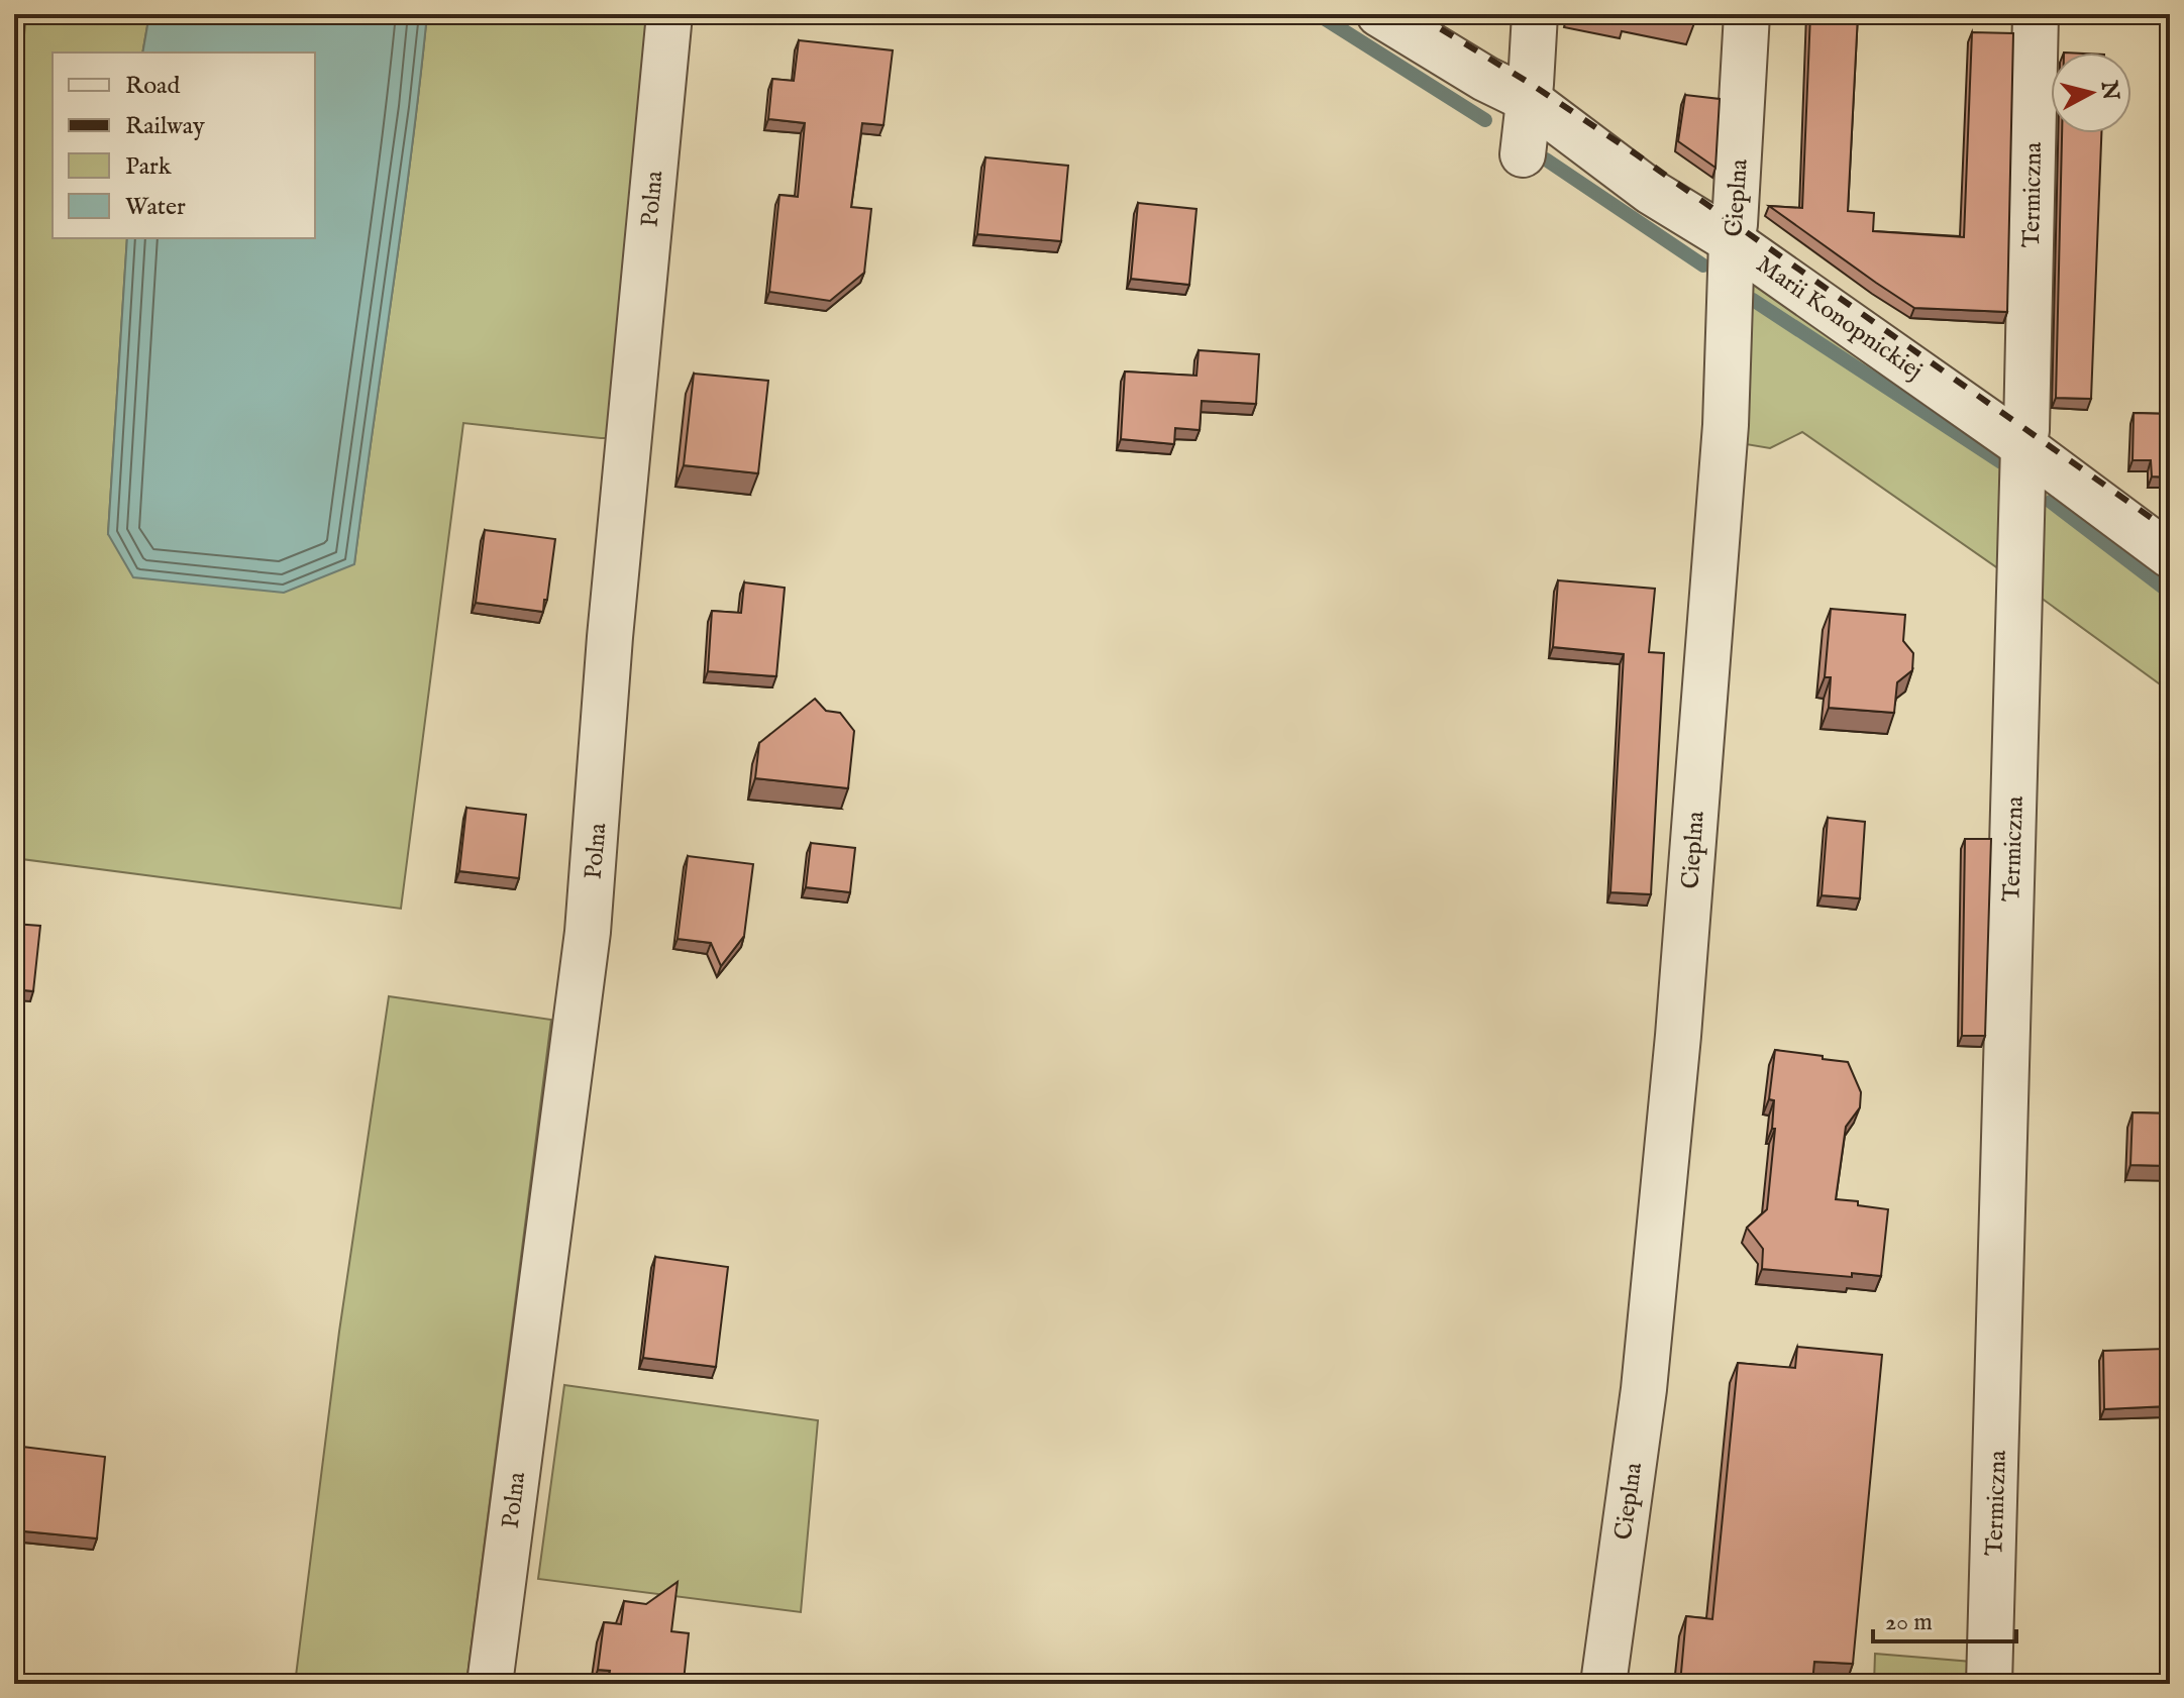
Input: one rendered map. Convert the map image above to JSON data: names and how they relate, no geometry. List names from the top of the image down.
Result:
{
  "streets": {
    "street": [
      "Termiczna",
      "Cieplna",
      "Polna",
      "Marii Konopnickiej"
    ]
  },
  "crossings": [
    ["Termiczna", "Marii Konopnickiej"],
    ["Cieplna", "Marii Konopnickiej"]
  ],
  "legend": [
    "Road",
    "Railway",
    "Park",
    "Water"
  ],
  "scale_bar": "20 m",
  "north": "right"
}
